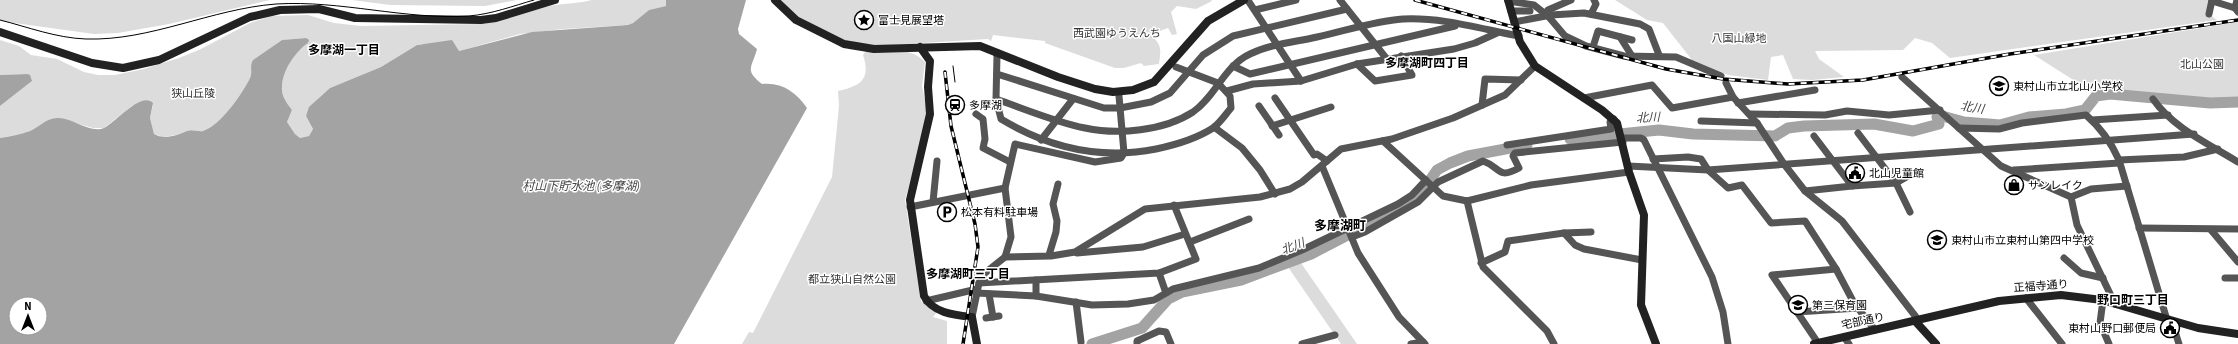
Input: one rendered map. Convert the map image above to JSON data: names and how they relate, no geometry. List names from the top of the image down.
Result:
{
  "streets": {
    "street": ["正福寺通り", "宅部通り"]
  },
  "crossings": [
    ["正福寺通り", "宅部通り"]
  ],
  "districts": [
    "多摩湖一丁目",
    "多摩湖町四丁目",
    "多摩湖町",
    "多摩湖町三丁目",
    "野口町三丁目"
  ],
  "water": ["北川", "村山下貯水池 (多摩湖)"],
  "parks": [
    "西武園ゆうえんち",
    "八国山緑地",
    "北山公園",
    "狭山丘陵",
    "都立狭山自然公園"
  ],
  "places": {
    "place": ["富士見展望塔"],
    "school or university": ["東村山市立北山小学校", "東村山市立東村山第四中学校", "第三保育園"],
    "station": ["多摩湖"],
    "public building": ["北山児童館", "東村山野口郵便局"],
    "shop": ["サンレイク"],
    "parking": ["松本有料駐車場"]
  },
  "north": "top"
}
